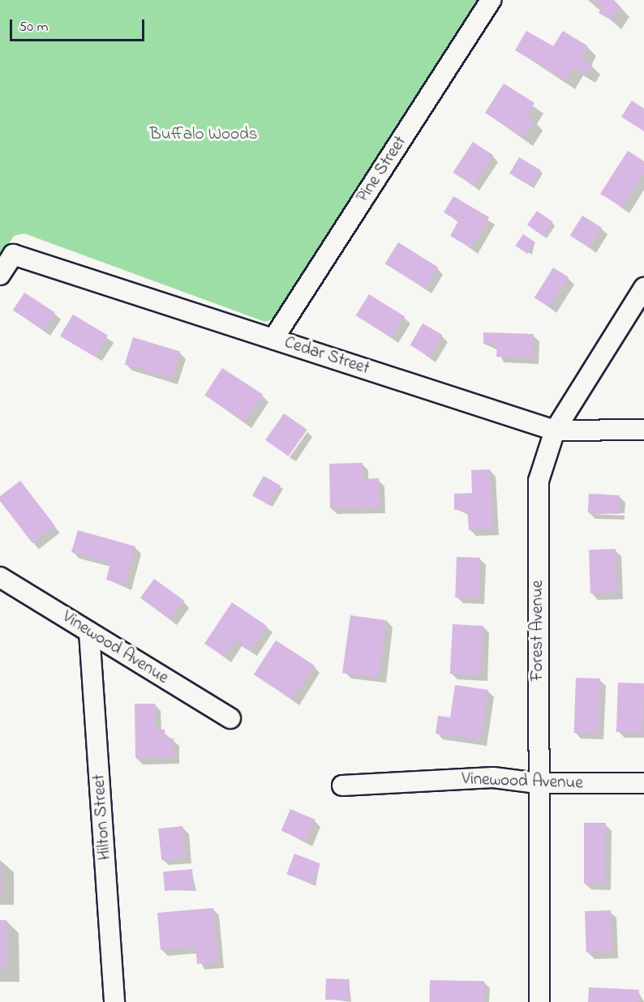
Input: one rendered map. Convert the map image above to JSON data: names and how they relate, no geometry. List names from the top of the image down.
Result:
{
  "streets": {
    "street": [
      "Pine Street",
      "Cedar Street",
      "Forest Avenue",
      "Vinewood Avenue",
      "Hilton Street"
    ]
  },
  "crossings": [
    ["Pine Street", "Cedar Street"],
    ["Cedar Street", "Forest Avenue"],
    ["Forest Avenue", "Vinewood Avenue"],
    ["Vinewood Avenue", "Hilton Street"]
  ],
  "parks": ["Buffalo Woods"],
  "scale_bar": "50 m"
}
